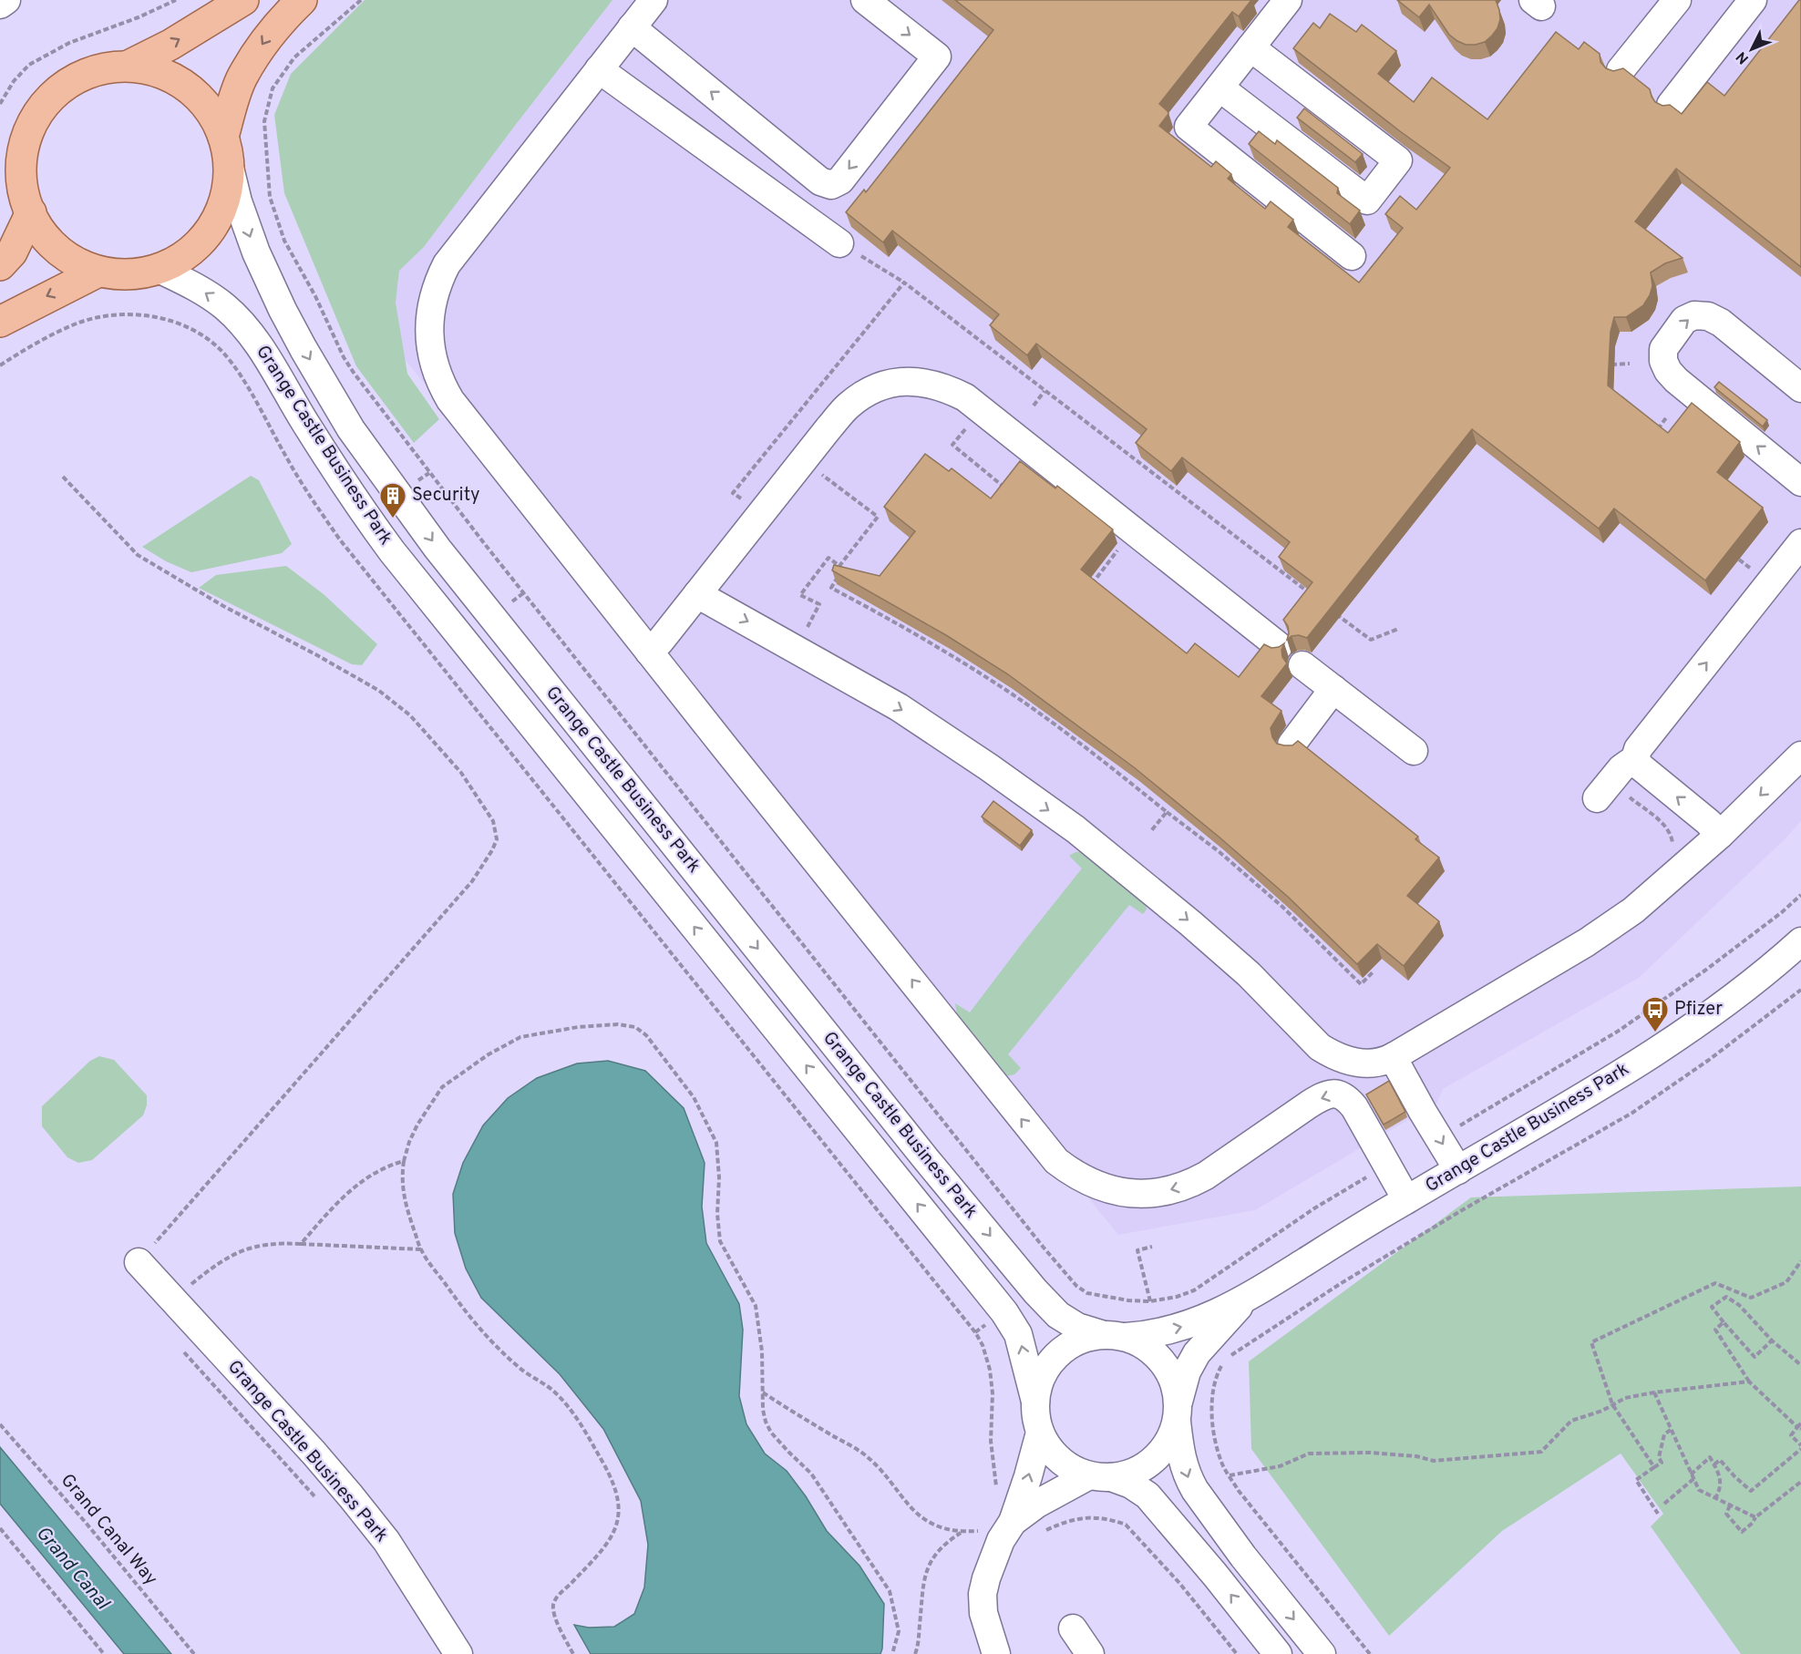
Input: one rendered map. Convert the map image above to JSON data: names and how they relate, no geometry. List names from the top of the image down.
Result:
{
  "streets": {
    "street": ["Grange Castle Business Park"],
    "path": ["Grand Canal Way"]
  },
  "water": ["Grand Canal"],
  "places": {
    "building": ["Security"],
    "bus stop": ["Pfizer"]
  },
  "north": "bottom left"
}
